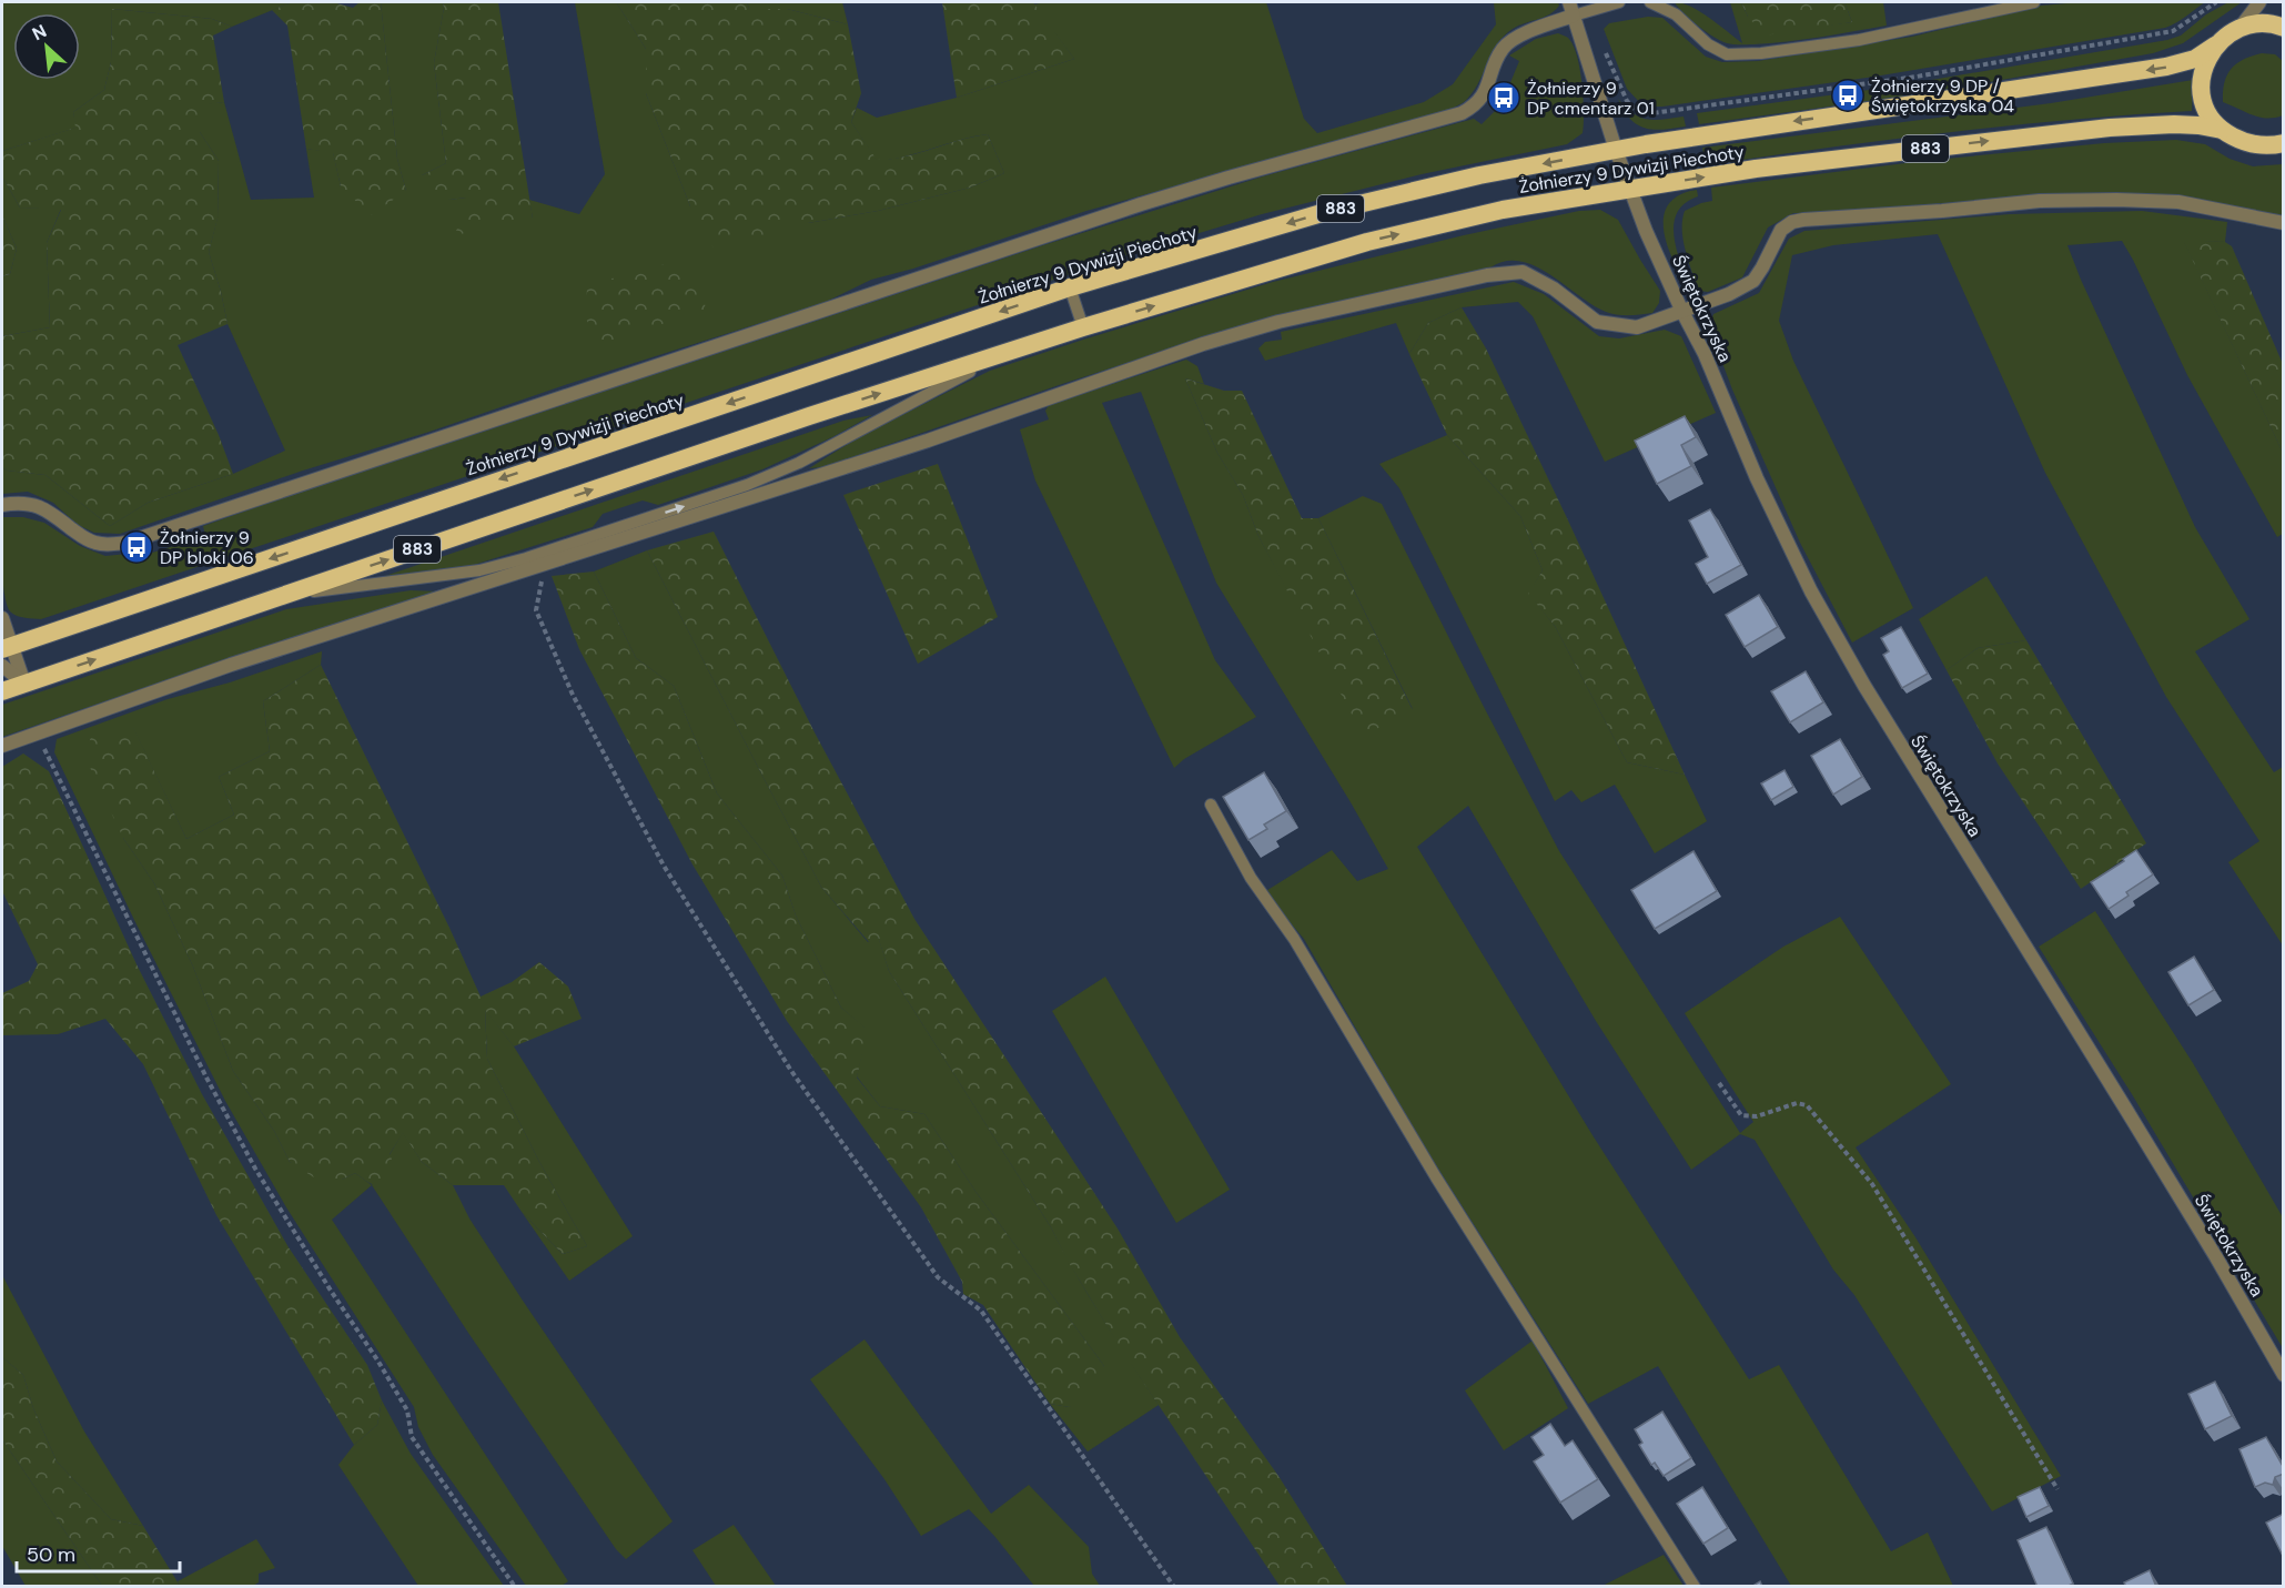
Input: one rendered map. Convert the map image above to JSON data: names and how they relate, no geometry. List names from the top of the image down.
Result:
{
  "streets": {
    "highway": ["883", "Żołnierzy 9 Dywizji Piechoty"],
    "street": ["Świętokrzyska"]
  },
  "crossings": [
    ["883", "Żołnierzy 9 Dywizji Piechoty"],
    ["Żołnierzy 9 Dywizji Piechoty", "Świętokrzyska"]
  ],
  "places": {
    "bus stop": ["Żołnierzy 9 DP / Świętokrzyska 04", "Żołnierzy 9 DP cmentarz 01", "Żołnierzy 9 DP bloki 06"]
  },
  "scale_bar": "50 m",
  "north": "top left"
}
